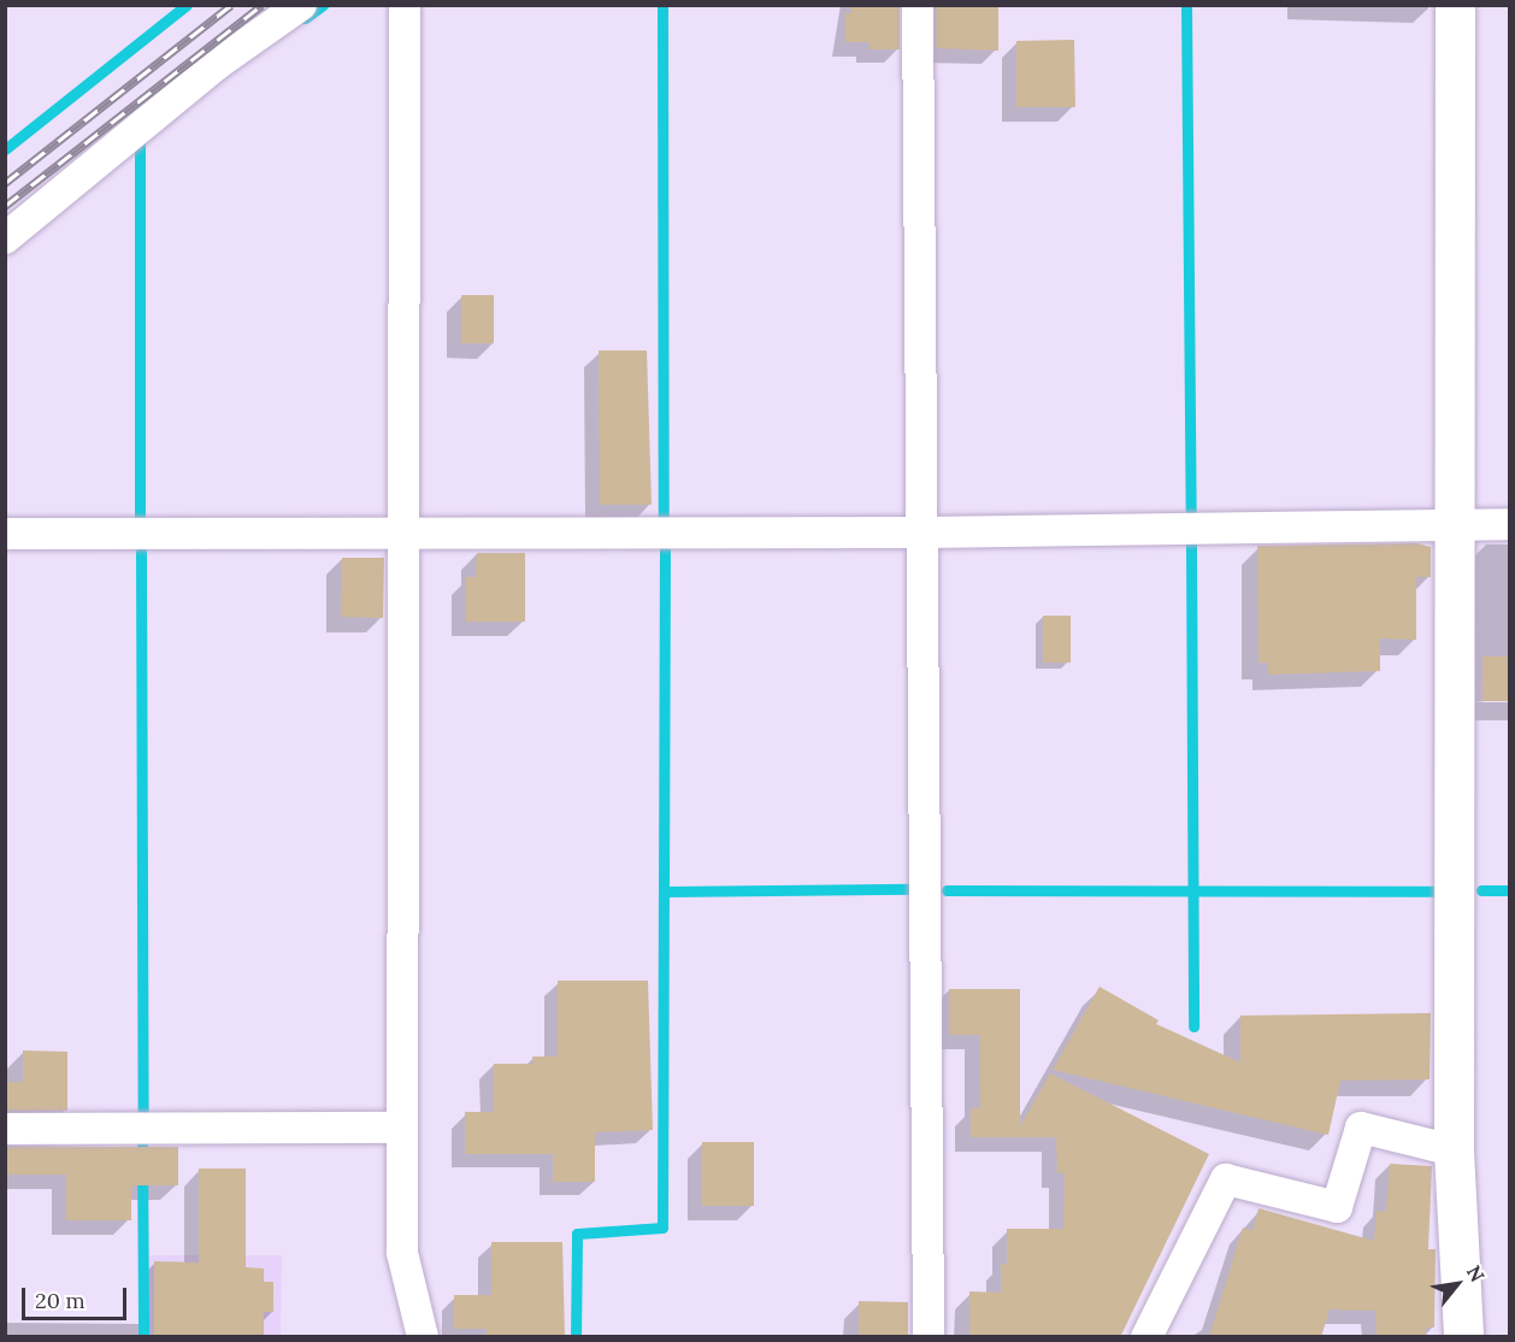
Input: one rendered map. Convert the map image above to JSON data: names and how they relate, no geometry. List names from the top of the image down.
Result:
{
  "scale_bar": "20 m",
  "north": "top right"
}
